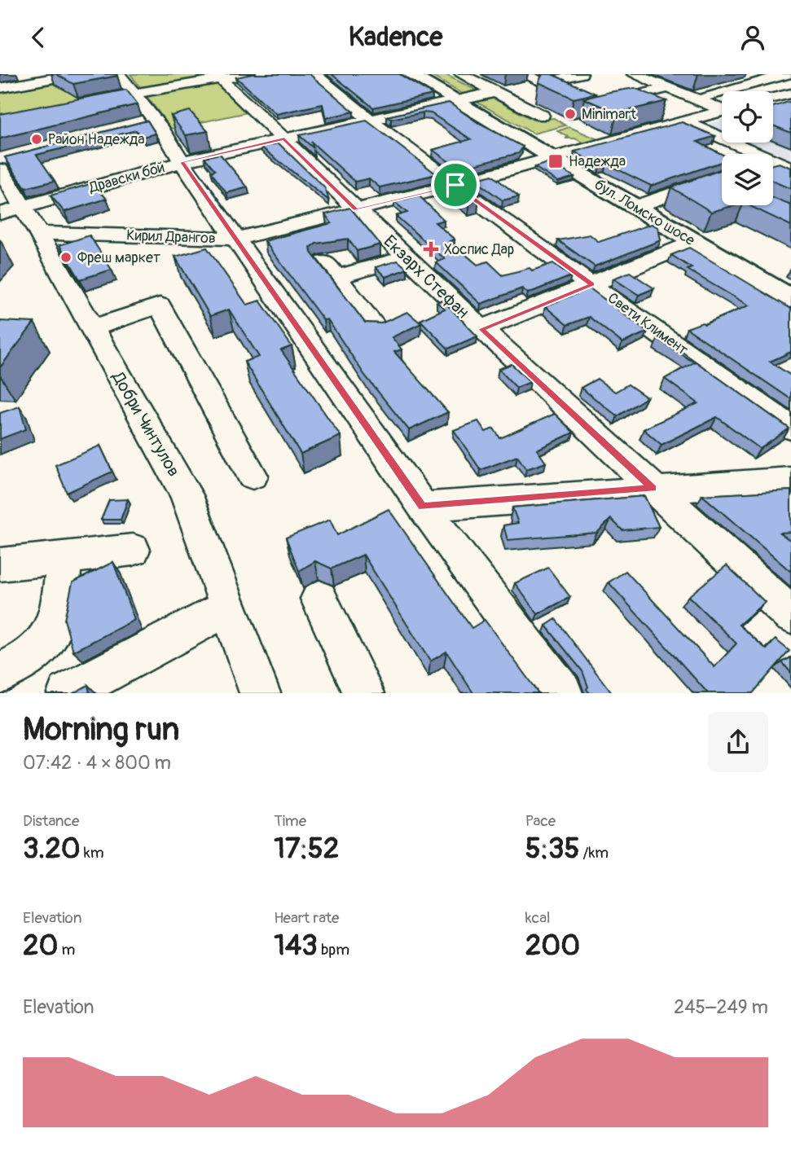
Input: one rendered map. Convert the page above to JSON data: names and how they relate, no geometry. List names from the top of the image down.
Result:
{
  "streets": {
    "main road": ["бул. Ломско шосе"],
    "street": [
      "Дравски бой",
      "Кирил Дрангов",
      "Екзарх Стефан",
      "Свети Климент",
      "Добри Чинтулов"
    ]
  },
  "crossings": [
    ["Дравски бой", "бул. Ломско шосе"],
    ["Дравски бой", "Екзарх Стефан"],
    ["Дравски бой", "Свети Климент"],
    ["Дравски бой", "Добри Чинтулов"],
    ["бул. Ломско шосе", "Кирил Дрангов"],
    ["Кирил Дрангов", "Екзарх Стефан"],
    ["Кирил Дрангов", "Свети Климент"],
    ["Кирил Дрангов", "Добри Чинтулов"]
  ],
  "places": {
    "other": ["Minimart", "Район Надежда", "Фреш маркет"],
    "transit": ["Надежда"],
    "health": ["Хоспис Дар"]
  },
  "page": {
    "header": "Kadence",
    "heading": ["Morning run", "07:42 · 4 × 800 m"],
    "stats": [
      ["Distance", "3.20 km"],
      ["Time", "17:52"],
      ["Pace", "5:35 /km"],
      ["Elevation", "20 m"],
      ["Heart rate", "143 bpm"],
      ["kcal", "200"]
    ],
    "chart": ["Elevation", "245–249 m"]
  }
}
